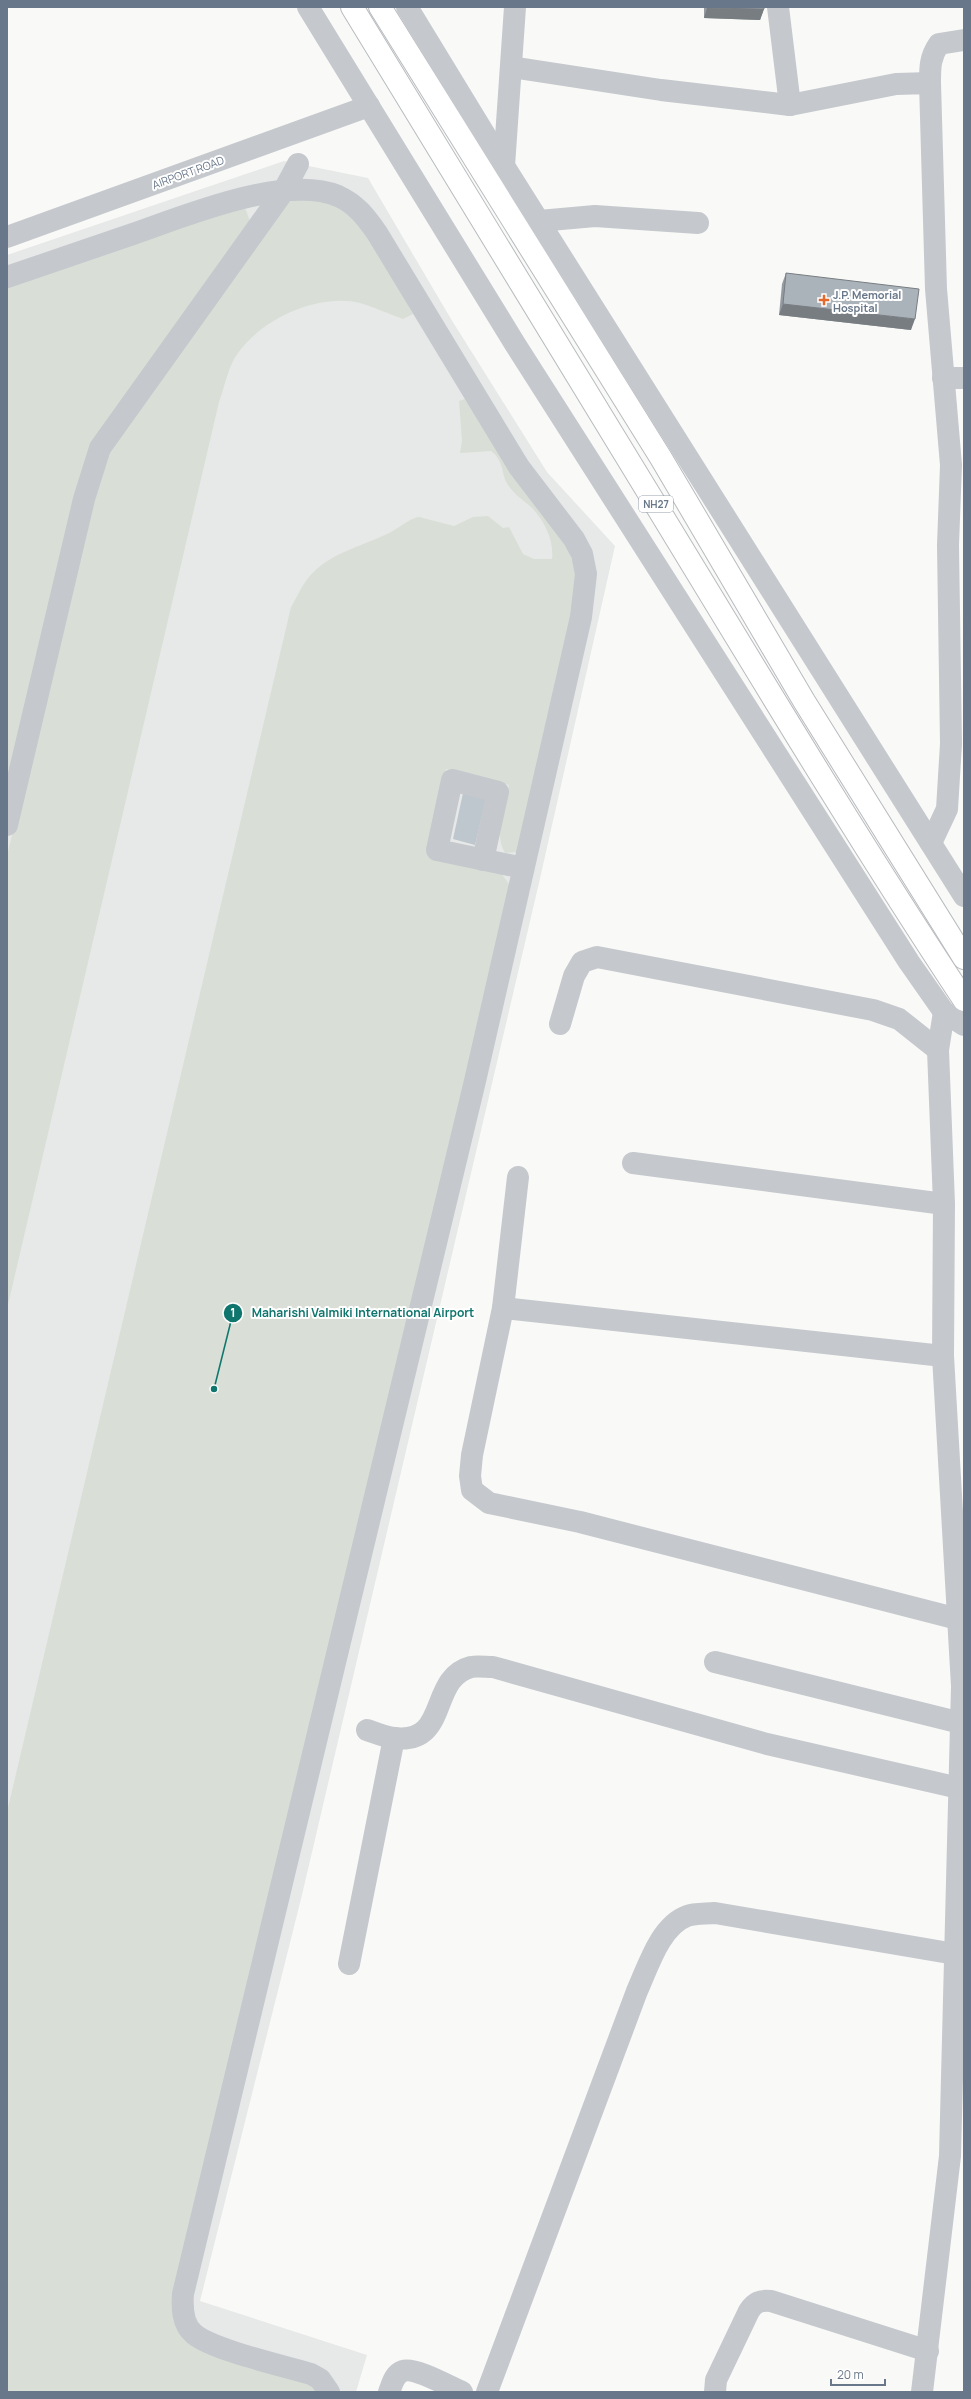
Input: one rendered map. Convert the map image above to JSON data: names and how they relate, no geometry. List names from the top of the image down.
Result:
{
  "streets": {
    "highway": ["NH27"],
    "street": ["AIRPORT ROAD"]
  },
  "places": {
    "health": ["J.P. Memorial Hospital"],
    "other": ["Maharishi Valmiki International Airport"]
  },
  "scale_bar": "20 m"
}
